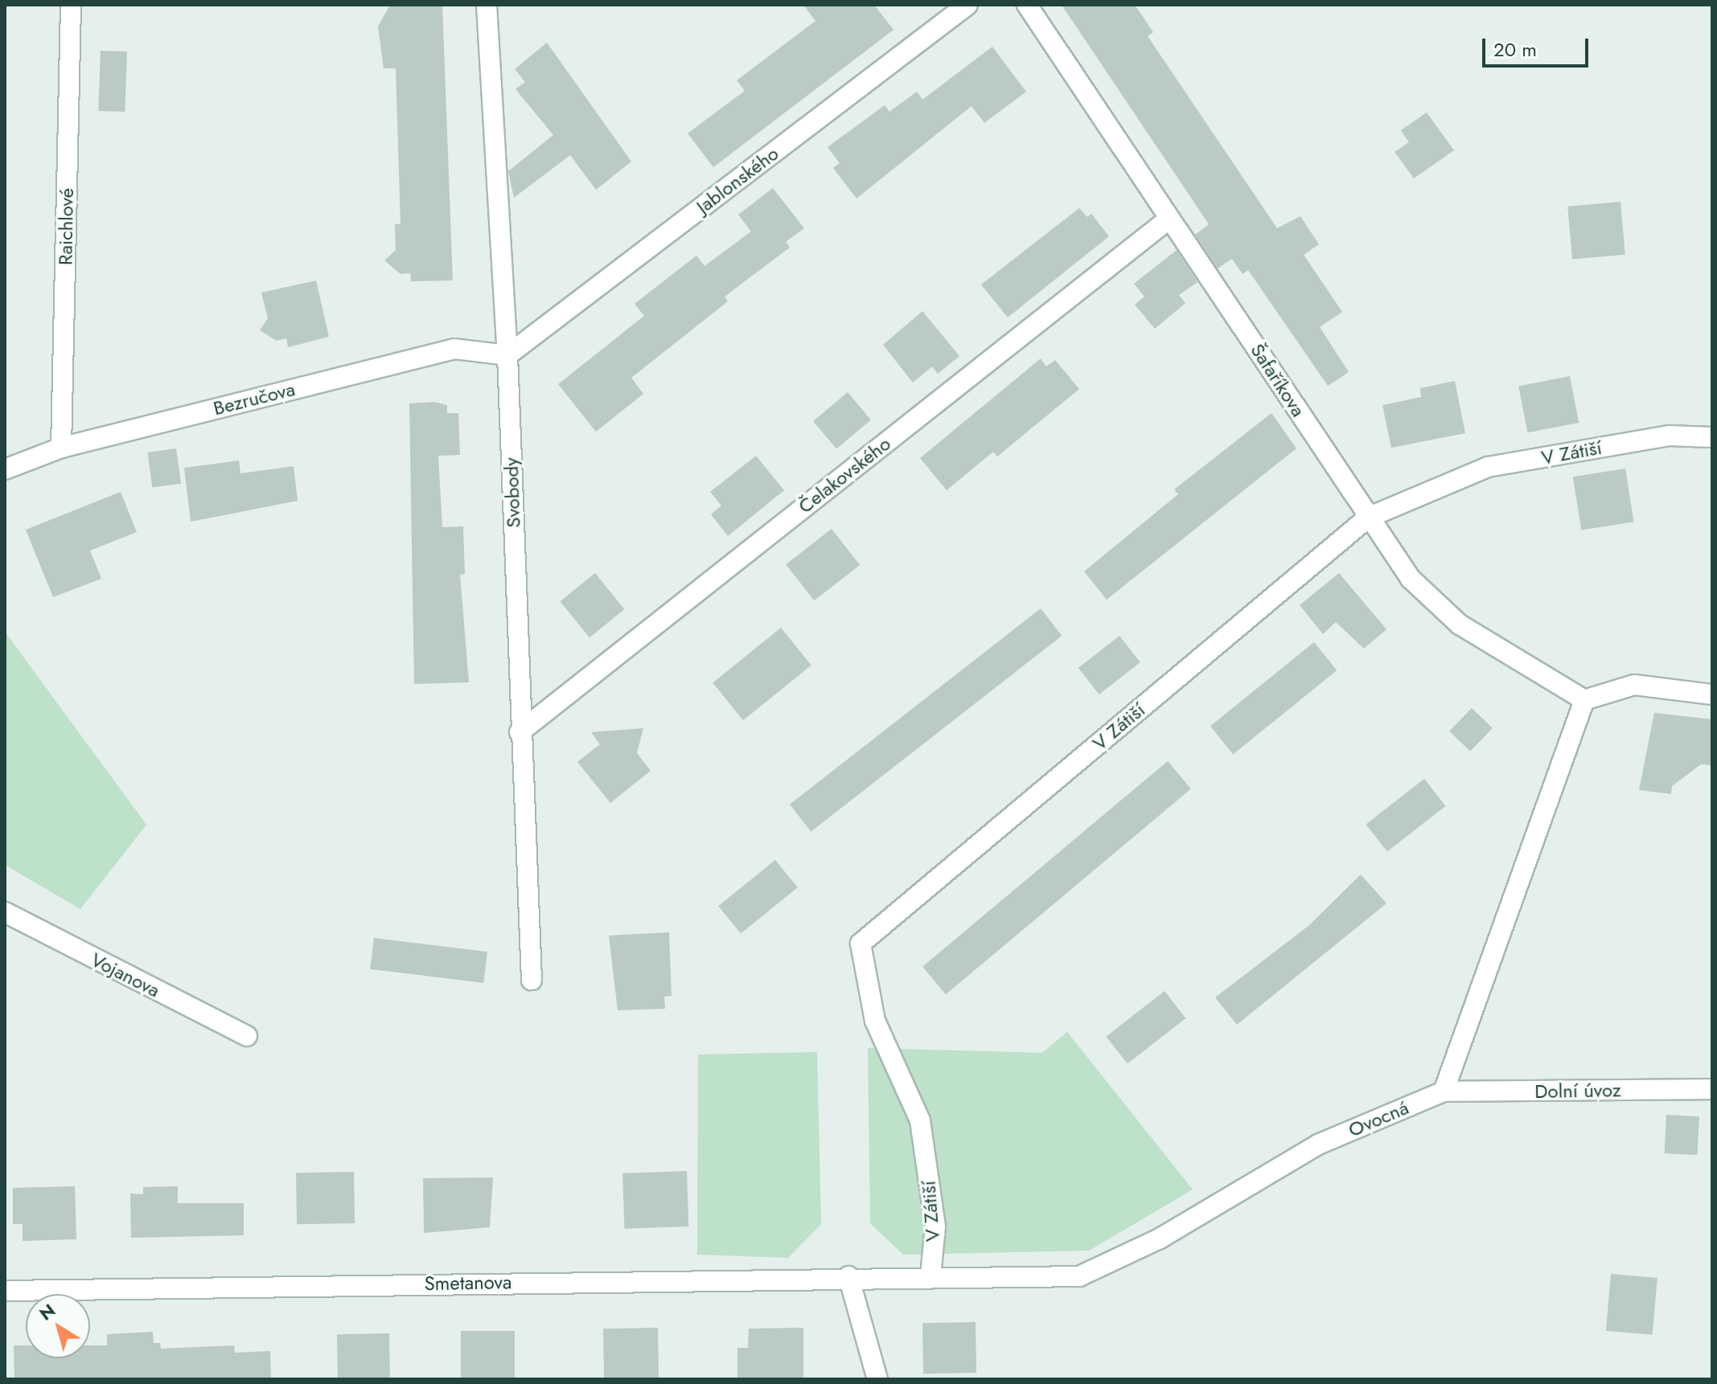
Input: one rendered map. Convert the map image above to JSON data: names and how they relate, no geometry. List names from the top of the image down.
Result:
{
  "streets": {
    "street": [
      "Jablonského",
      "Raichlové",
      "Šafaříkova",
      "Bezručova",
      "V Zátiší",
      "Čelakovského",
      "Svobody",
      "Vojanova",
      "Dolní úvoz",
      "Ovocná",
      "Smetanova"
    ]
  },
  "crossings": [
    ["Jablonského", "Bezručova"],
    ["Jablonského", "Svobody"],
    ["Raichlové", "Bezručova"],
    ["Šafaříkova", "V Zátiší"],
    ["Šafaříkova", "Čelakovského"],
    ["Bezručova", "Svobody"],
    ["V Zátiší", "Ovocná"],
    ["V Zátiší", "Smetanova"],
    ["Čelakovského", "Svobody"],
    ["Dolní úvoz", "Ovocná"],
    ["Ovocná", "Smetanova"]
  ],
  "scale_bar": "20 m",
  "north": "top left"
}
